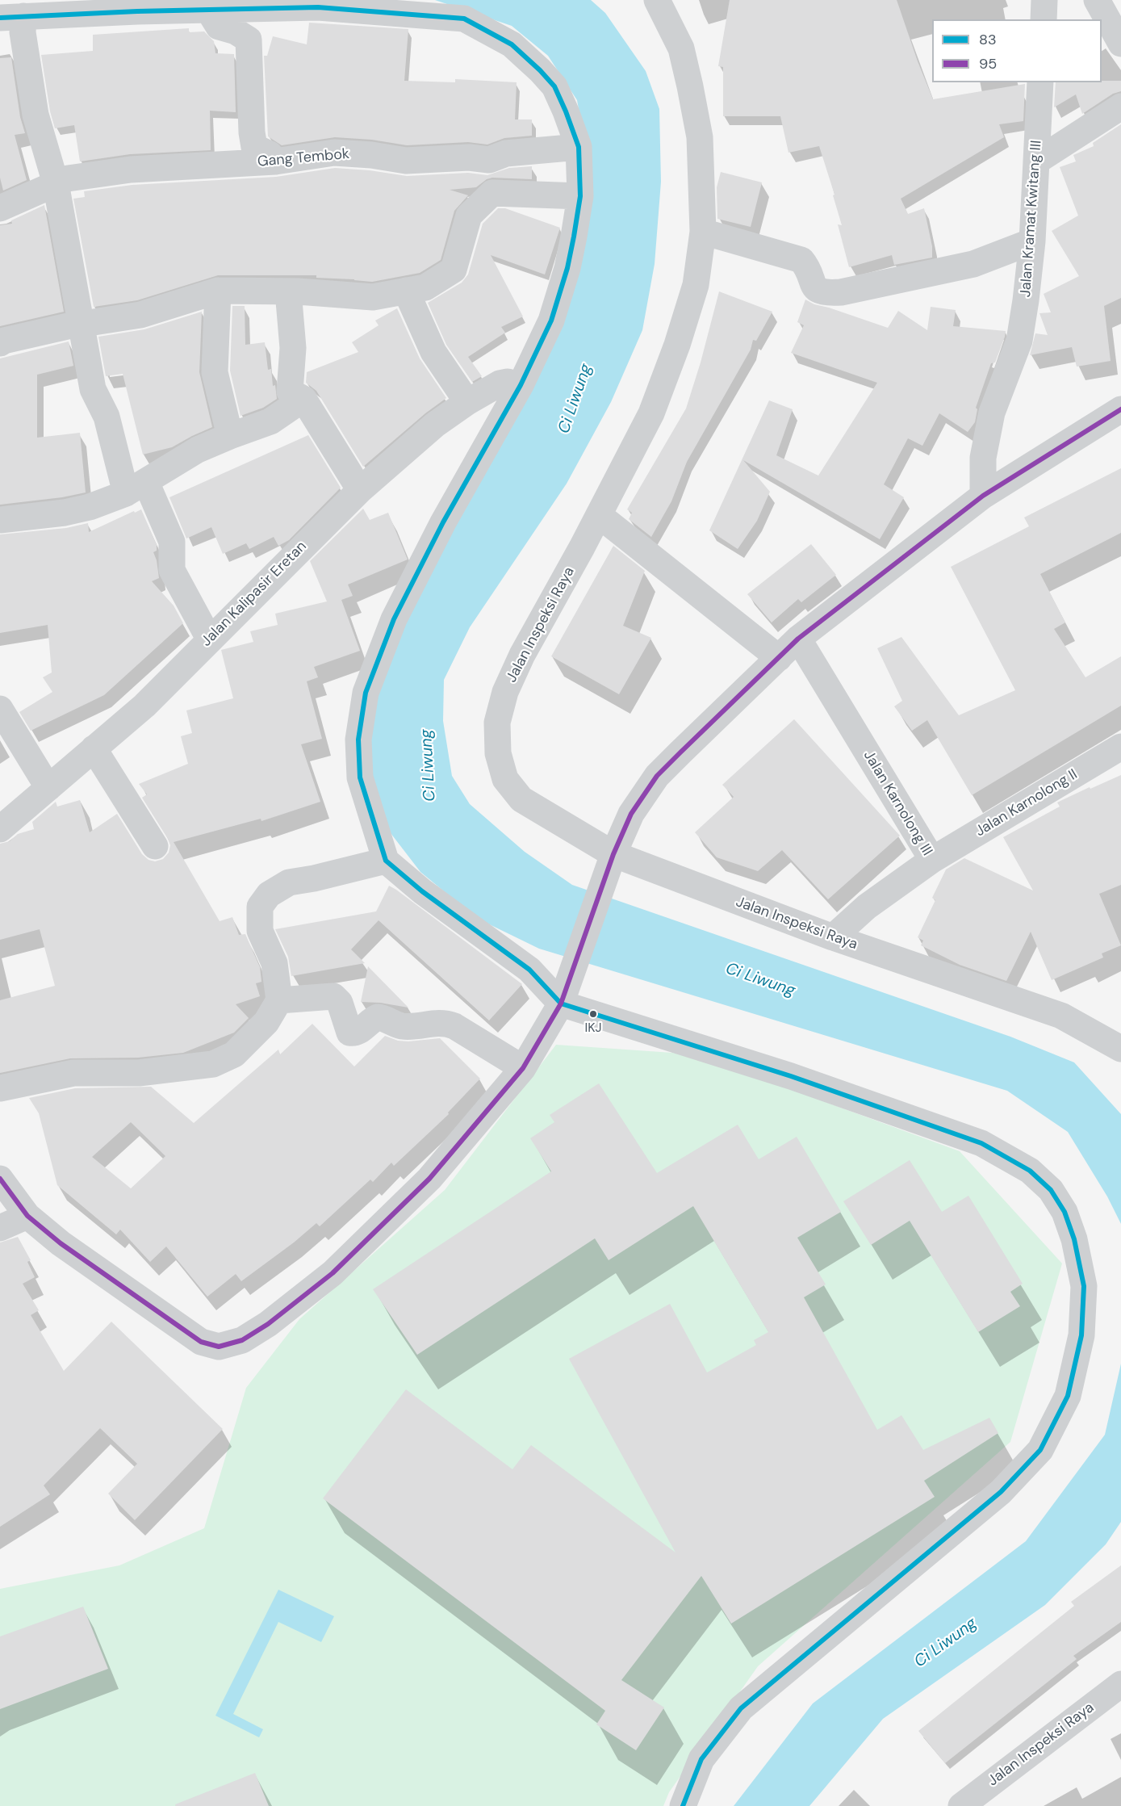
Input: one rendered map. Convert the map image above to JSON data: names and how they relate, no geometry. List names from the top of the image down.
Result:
{
  "streets": {
    "street": [
      "Gang Tembok",
      "Jalan Kramat Kwitang III",
      "Jalan Kalipasir Eretan",
      "Jalan Inspeksi Raya",
      "Jalan Karnolong III",
      "Jalan Karnolong II"
    ]
  },
  "crossings": [
    ["Jalan Inspeksi Raya", "Jalan Karnolong III"],
    ["Jalan Karnolong III", "Jalan Karnolong II"]
  ],
  "water": ["Ci Liwung"],
  "places": ["IKJ"],
  "lines": ["transit line 83", "transit line 95"],
  "legend": ["83", "95"]
}
